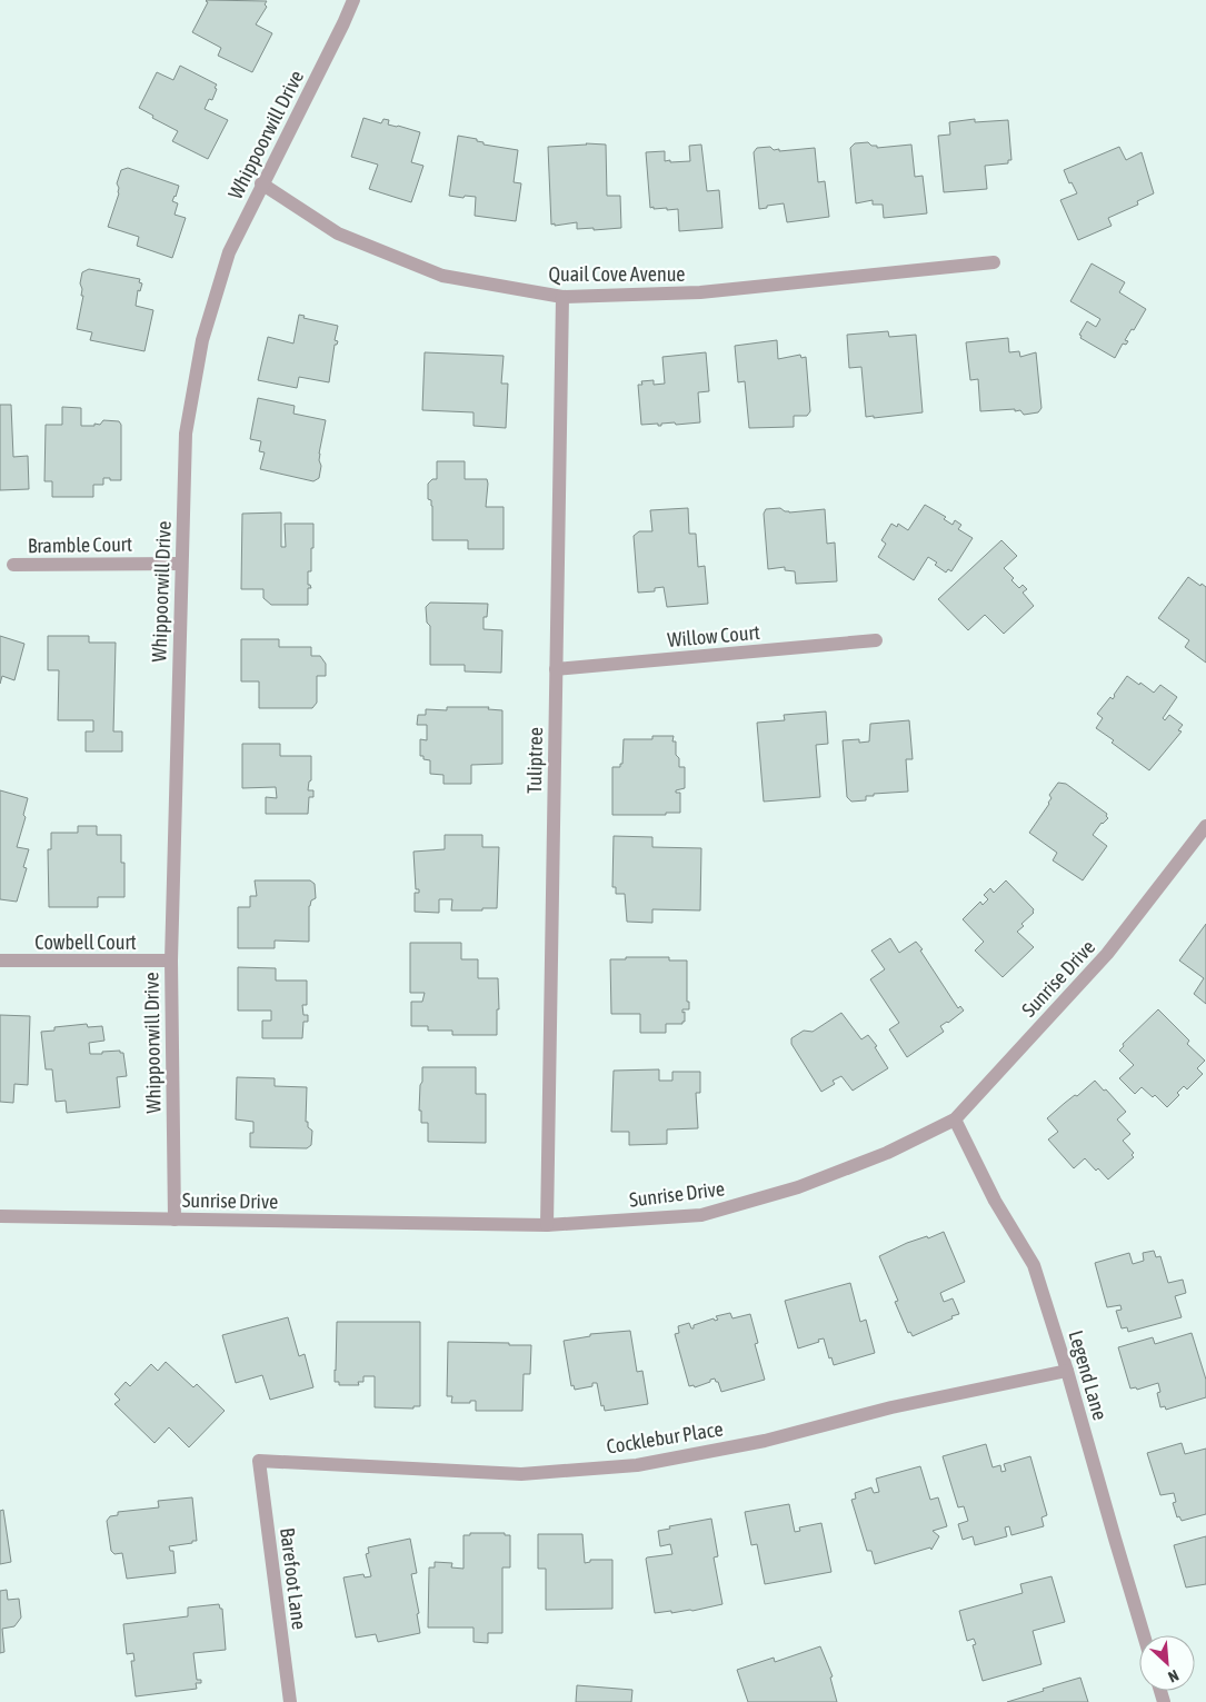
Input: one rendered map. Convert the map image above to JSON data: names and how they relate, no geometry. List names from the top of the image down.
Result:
{
  "streets": {
    "street": [
      "Whippoorwill Drive",
      "Quail Cove Avenue",
      "Bramble Court",
      "Willow Court",
      "Tuliptree",
      "Cowbell Court",
      "Sunrise Drive",
      "Legend Lane",
      "Cocklebur Place",
      "Barefoot Lane"
    ]
  },
  "crossings": [
    ["Whippoorwill Drive", "Quail Cove Avenue"],
    ["Whippoorwill Drive", "Bramble Court"],
    ["Whippoorwill Drive", "Cowbell Court"],
    ["Whippoorwill Drive", "Sunrise Drive"],
    ["Quail Cove Avenue", "Tuliptree"],
    ["Willow Court", "Tuliptree"],
    ["Tuliptree", "Sunrise Drive"],
    ["Sunrise Drive", "Legend Lane"],
    ["Legend Lane", "Cocklebur Place"],
    ["Cocklebur Place", "Barefoot Lane"]
  ],
  "north": "bottom right"
}
